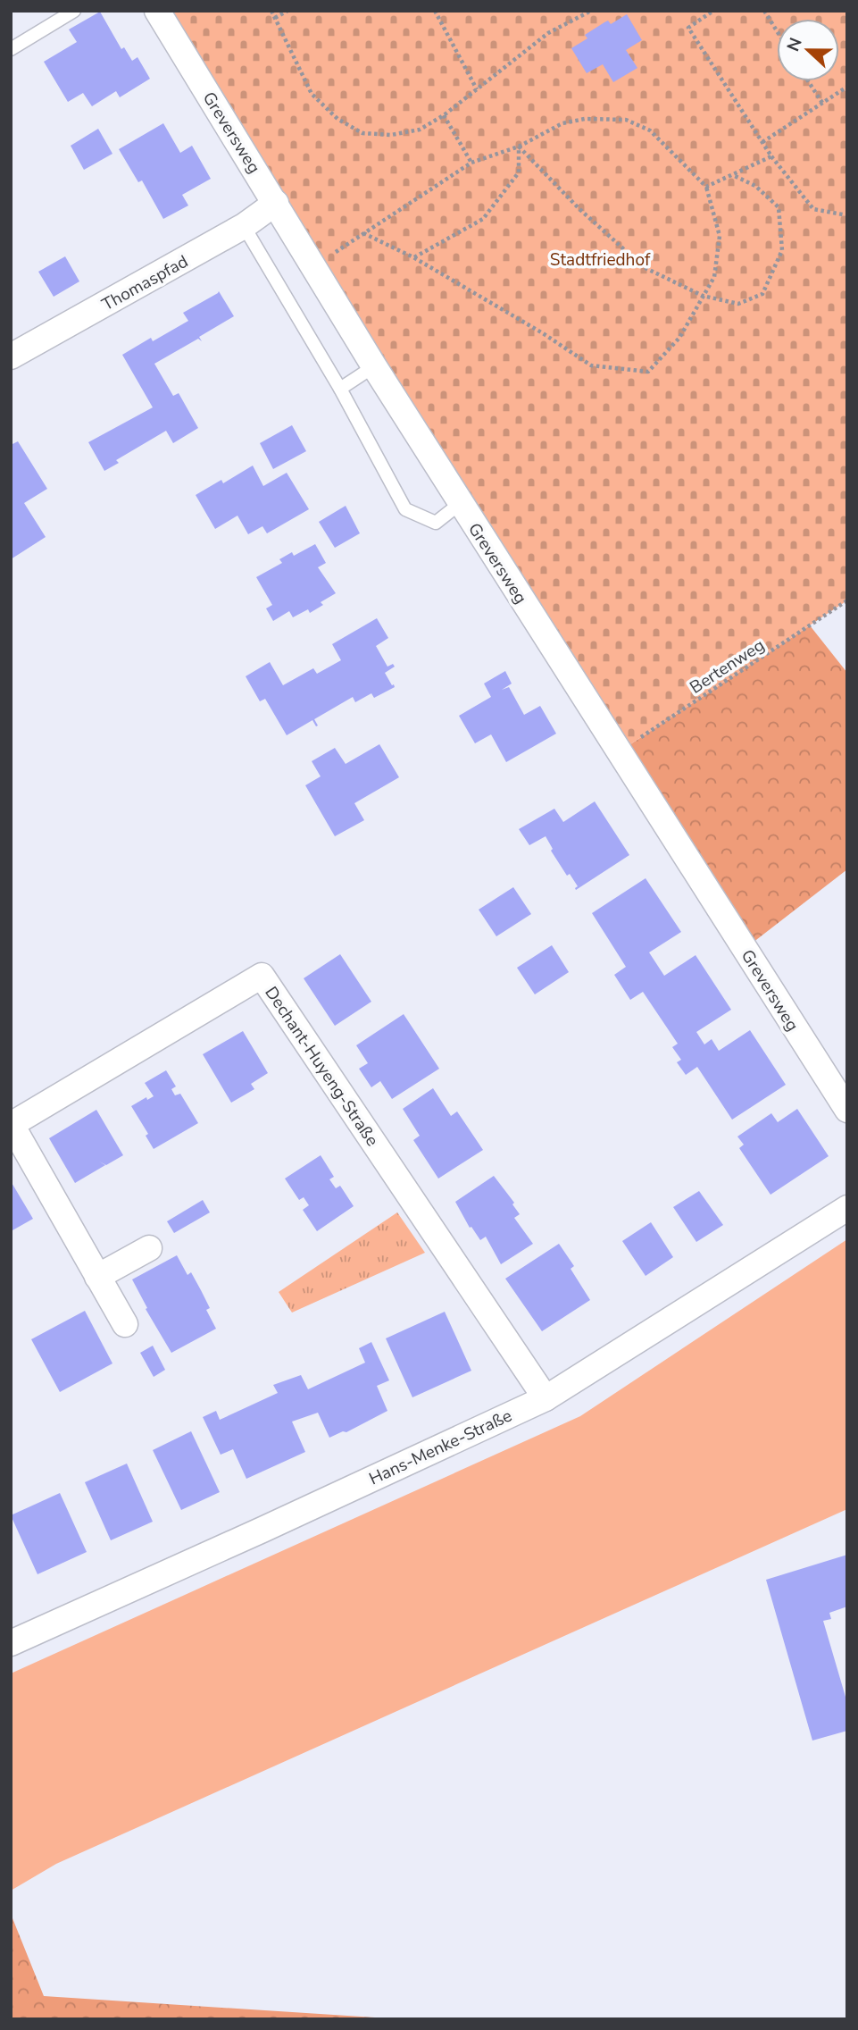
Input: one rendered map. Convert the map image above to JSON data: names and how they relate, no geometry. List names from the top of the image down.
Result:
{
  "streets": {
    "street": [
      "Greversweg",
      "Thomaspfad",
      "Dechant-Huyeng-Straße",
      "Hans-Menke-Straße"
    ],
    "path": ["Bertenweg"]
  },
  "crossings": [
    ["Greversweg", "Thomaspfad"],
    ["Greversweg", "Bertenweg"],
    ["Dechant-Huyeng-Straße", "Hans-Menke-Straße"]
  ],
  "parks": ["Stadtfriedhof"],
  "north": "left"
}
